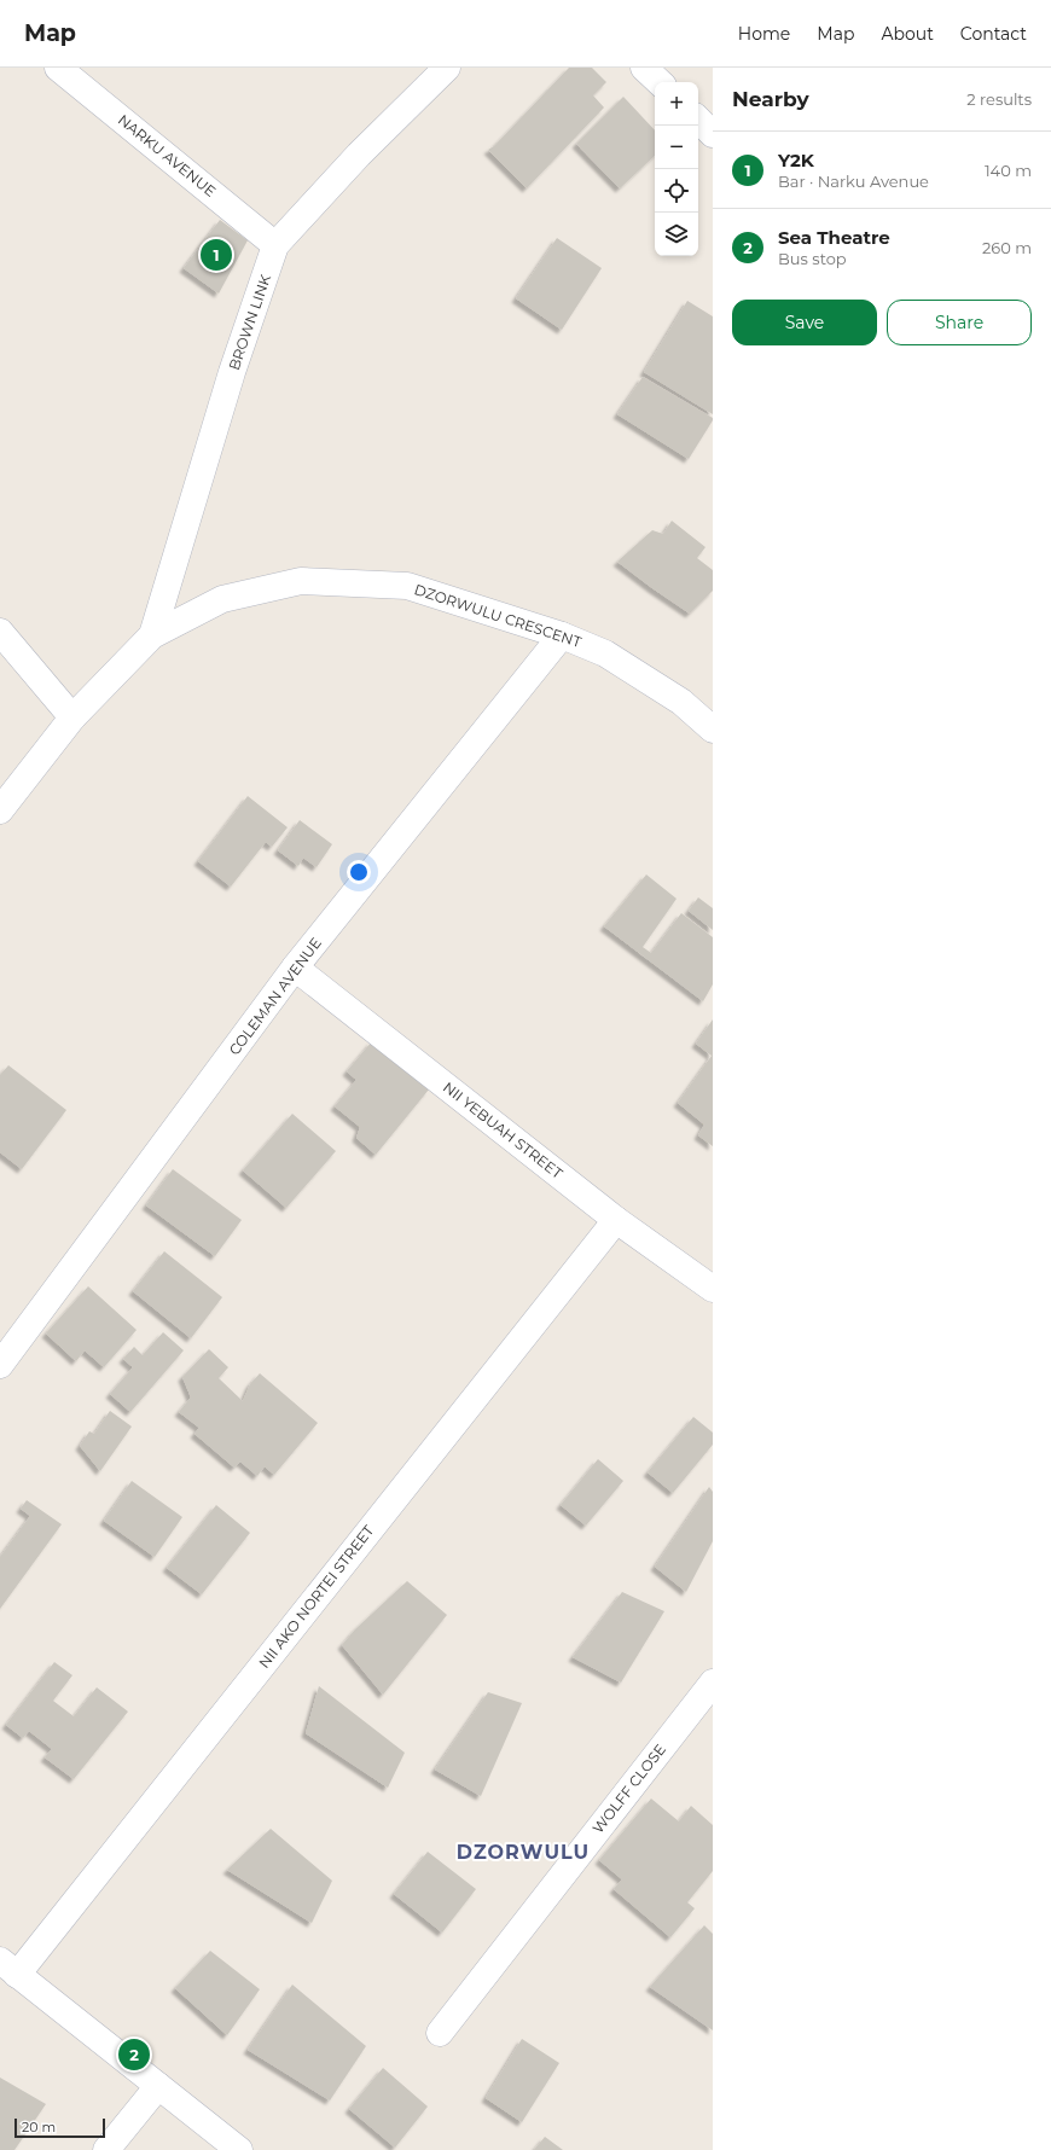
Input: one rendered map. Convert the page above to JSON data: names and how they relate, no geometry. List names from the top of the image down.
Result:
{
  "streets": {
    "street": [
      "NARKU AVENUE",
      "BROWN LINK",
      "DZORWULU CRESCENT",
      "COLEMAN AVENUE",
      "NII YEBUAH STREET",
      "NII AKO NORTEI STREET",
      "WOLFF CLOSE"
    ]
  },
  "crossings": [
    ["NARKU AVENUE", "BROWN LINK"],
    ["BROWN LINK", "DZORWULU CRESCENT"],
    ["DZORWULU CRESCENT", "COLEMAN AVENUE"],
    ["COLEMAN AVENUE", "NII YEBUAH STREET"],
    ["NII YEBUAH STREET", "NII AKO NORTEI STREET"]
  ],
  "districts": ["DZORWULU"],
  "scale_bar": "20 m",
  "page": {
    "header": "Map",
    "nav": [
      "Home",
      "Map",
      "About",
      "Contact"
    ],
    "heading": ["Nearby", "2 results"],
    "map_buttons": ["+", "−"],
    "list": [
      {
        "mark": "1",
        "name": "Y2K",
        "note": "Bar · Narku Avenue",
        "value": "140 m"
      },
      {
        "mark": "2",
        "name": "Sea Theatre",
        "note": "Bus stop",
        "value": "260 m"
      }
    ],
    "pins": ["1", "2"],
    "buttons": ["Save", "Share"],
    "scale": "20 m"
  }
}
